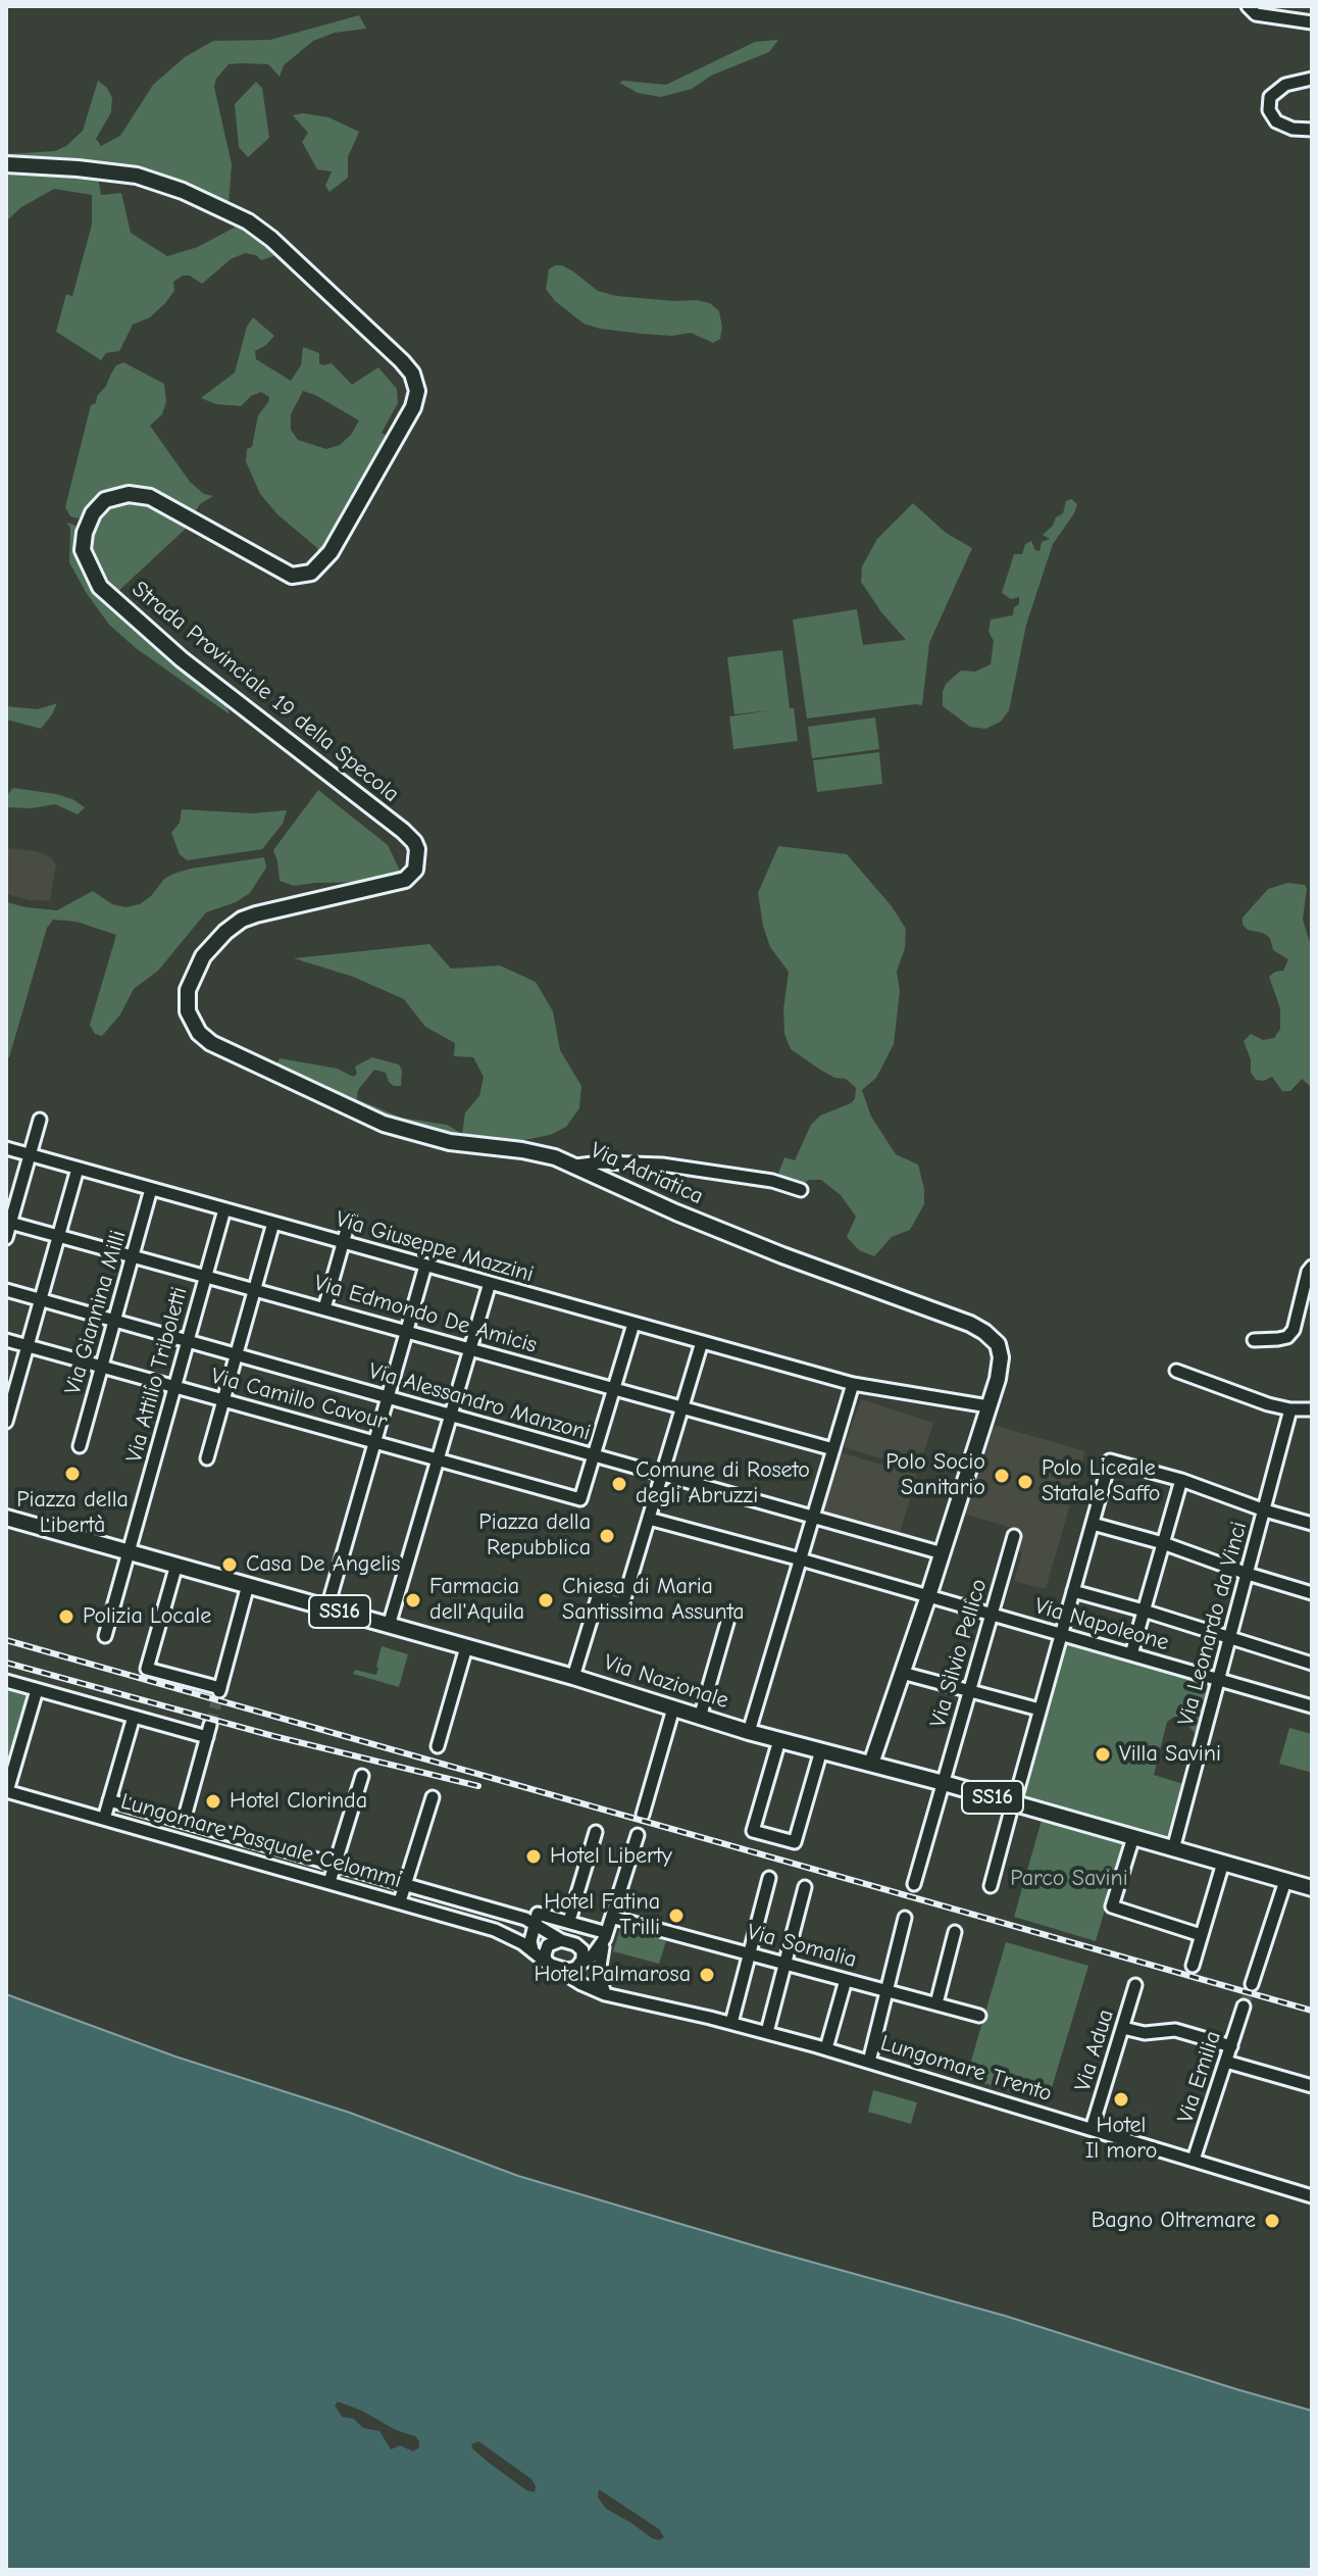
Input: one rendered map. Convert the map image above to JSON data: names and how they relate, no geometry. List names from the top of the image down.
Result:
{
  "streets": {
    "main road": [
      "Strada Provinciale 19 della Specola",
      "Via Adriatica",
      "SS16",
      "Via Nazionale"
    ],
    "street": [
      "Via Giuseppe Mazzini",
      "Via Giannina Milli",
      "Via Edmondo De Amicis",
      "Via Attilio Triboletti",
      "Via Camillo Cavour",
      "Via Alessandro Manzoni",
      "Via Leonardo da Vinci",
      "Via Napoleone",
      "Via Silvio Pellico",
      "Lungomare Pasquale Celommi",
      "Via Somalia",
      "Via Adua",
      "Lungomare Trento",
      "Via Emilia"
    ]
  },
  "crossings": [
    ["Strada Provinciale 19 della Specola", "Via Adriatica"],
    ["Via Adriatica", "Via Giuseppe Mazzini"],
    ["Via Adriatica", "Via Alessandro Manzoni"],
    ["Via Adriatica", "Via Napoleone"],
    ["Via Adriatica", "Via Nazionale"],
    ["Via Giuseppe Mazzini", "Via Giannina Milli"],
    ["Via Giuseppe Mazzini", "Via Attilio Triboletti"],
    ["Via Giannina Milli", "Via Edmondo De Amicis"],
    ["Via Giannina Milli", "Via Camillo Cavour"],
    ["Via Giannina Milli", "Via Alessandro Manzoni"],
    ["Via Edmondo De Amicis", "Via Attilio Triboletti"],
    ["Via Attilio Triboletti", "Via Camillo Cavour"],
    ["Via Attilio Triboletti", "Via Alessandro Manzoni"],
    ["Via Attilio Triboletti", "Via Nazionale"],
    ["Via Camillo Cavour", "Via Alessandro Manzoni"],
    ["Via Leonardo da Vinci", "Via Napoleone"],
    ["Via Leonardo da Vinci", "Via Nazionale"],
    ["Via Napoleone", "Via Silvio Pellico"],
    ["Via Silvio Pellico", "Via Nazionale"],
    ["Lungomare Pasquale Celommi", "Lungomare Trento"],
    ["Via Adua", "Lungomare Trento"],
    ["Lungomare Trento", "Via Emilia"]
  ],
  "parks": ["Parco Savini"],
  "places": [
    "Piazza della Libertà",
    "Polo Socio Sanitario",
    "Polo Liceale Statale Saffo",
    "Comune di Roseto degli Abruzzi",
    "Piazza della Repubblica",
    "Casa De Angelis",
    "Farmacia dell'Aquila",
    "Chiesa di Maria Santissima Assunta",
    "Polizia Locale",
    "Villa Savini",
    "Hotel Clorinda",
    "Hotel Liberty",
    "Hotel Fatina Trilli",
    "Hotel Palmarosa",
    "Hotel Il moro",
    "Bagno Oltremare"
  ]
}
